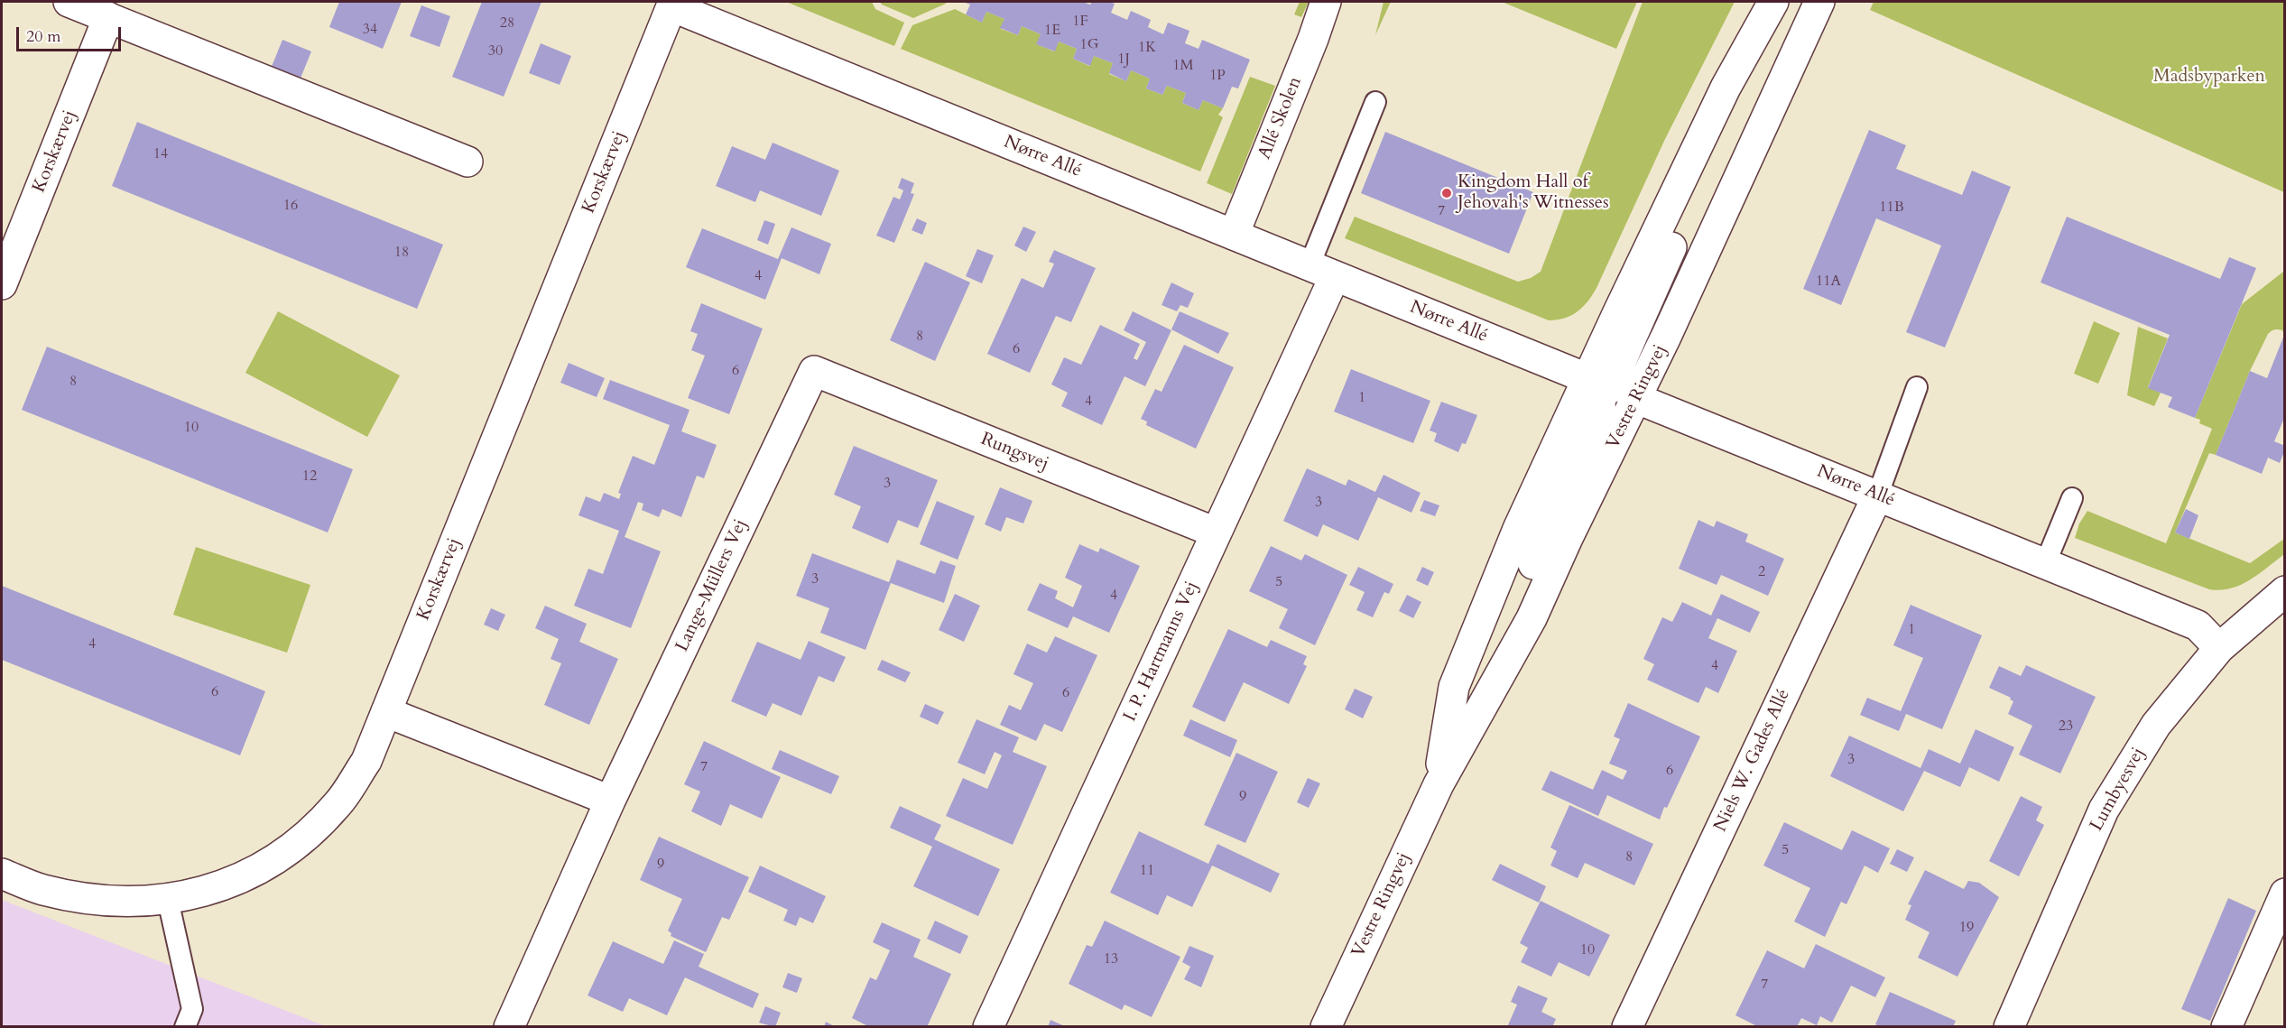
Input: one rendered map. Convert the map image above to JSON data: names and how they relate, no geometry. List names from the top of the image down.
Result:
{
  "streets": {
    "street": [
      "Allé Skolen",
      "Korskærvej",
      "Nørre Allé",
      "Vestre Ringvej",
      "Rungsvej",
      "Lange-Müllers Vej",
      "I. P. Hartmanns Vej",
      "Niels W. Gades Allé",
      "Lumbyesvej"
    ]
  },
  "crossings": [
    ["Allé Skolen", "Nørre Allé"],
    ["Korskærvej", "Nørre Allé"],
    ["Nørre Allé", "Vestre Ringvej"],
    ["Nørre Allé", "I. P. Hartmanns Vej"],
    ["Nørre Allé", "Niels W. Gades Allé"],
    ["Nørre Allé", "Lumbyesvej"],
    ["Rungsvej", "Lange-Müllers Vej"],
    ["Rungsvej", "I. P. Hartmanns Vej"]
  ],
  "parks": ["Madsbyparken"],
  "places": ["Kingdom Hall of Jehovah's Witnesses"],
  "house_numbers": [
    "1F",
    "28",
    "34",
    "1E",
    "1G",
    "1K",
    "30",
    "1J",
    "1M",
    "1P",
    "14",
    "16",
    "11B",
    "7",
    "18",
    "4",
    "11A",
    "8",
    "6",
    "6",
    "8",
    "1",
    "4",
    "10",
    "12",
    "3",
    "3",
    "2",
    "3",
    "5",
    "4",
    "1",
    "4",
    "4",
    "6",
    "6",
    "23",
    "3",
    "7",
    "6",
    "9",
    "5",
    "8",
    "9",
    "11",
    "19",
    "10",
    "13",
    "7"
  ],
  "scale_bar": "20 m"
}
